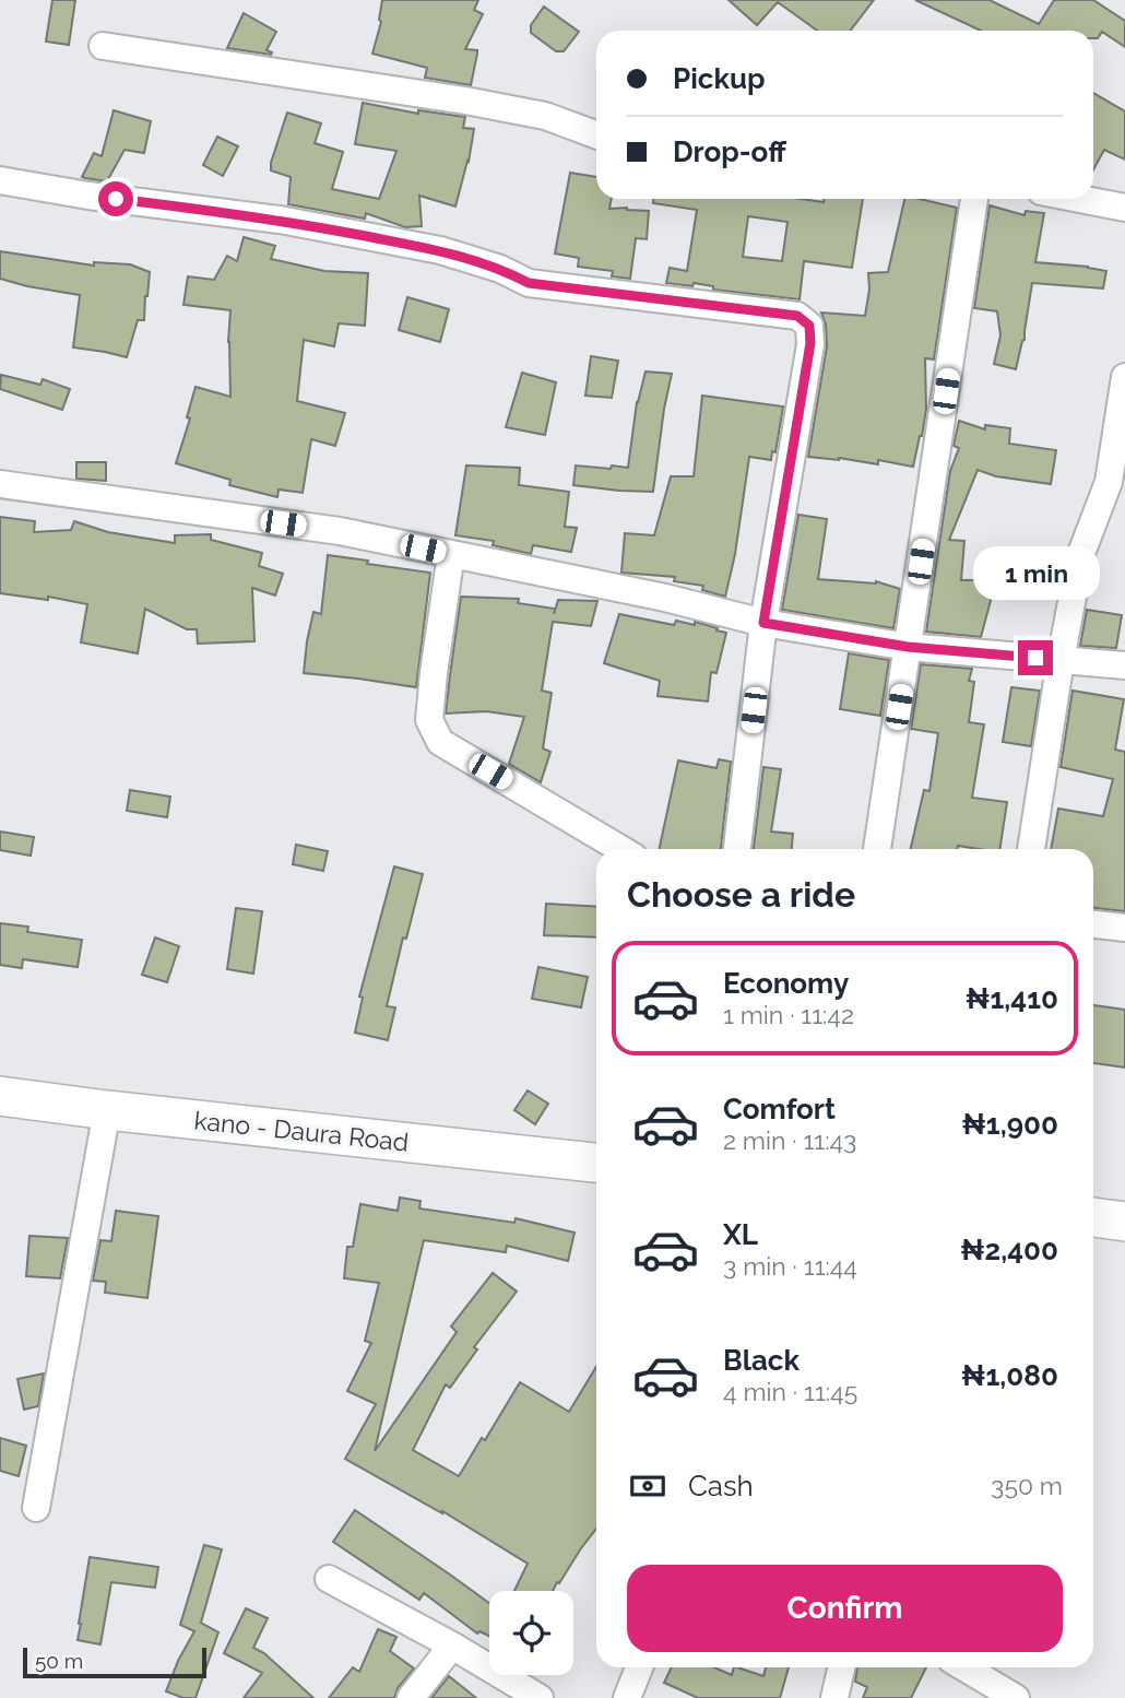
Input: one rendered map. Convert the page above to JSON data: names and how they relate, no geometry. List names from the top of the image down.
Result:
{
  "streets": {
    "highway": ["kano - Daura Road"]
  },
  "scale_bar": "50 m",
  "page": {
    "banner": ["Pickup", "Drop-off"],
    "bubble": "1 min",
    "heading": "Choose a ride",
    "list": [
      {
        "name": "Economy",
        "note": "1 min · 11:42",
        "value": "₦1,410"
      },
      {
        "name": "Comfort",
        "note": "2 min · 11:43",
        "value": "₦1,900"
      },
      {
        "name": "XL",
        "note": "3 min · 11:44",
        "value": "₦2,400"
      },
      {
        "name": "Black",
        "note": "4 min · 11:45",
        "value": "₦1,080"
      }
    ],
    "pay": ["Cash", "350 m"],
    "buttons": "Confirm",
    "scale": "50 m"
  }
}
